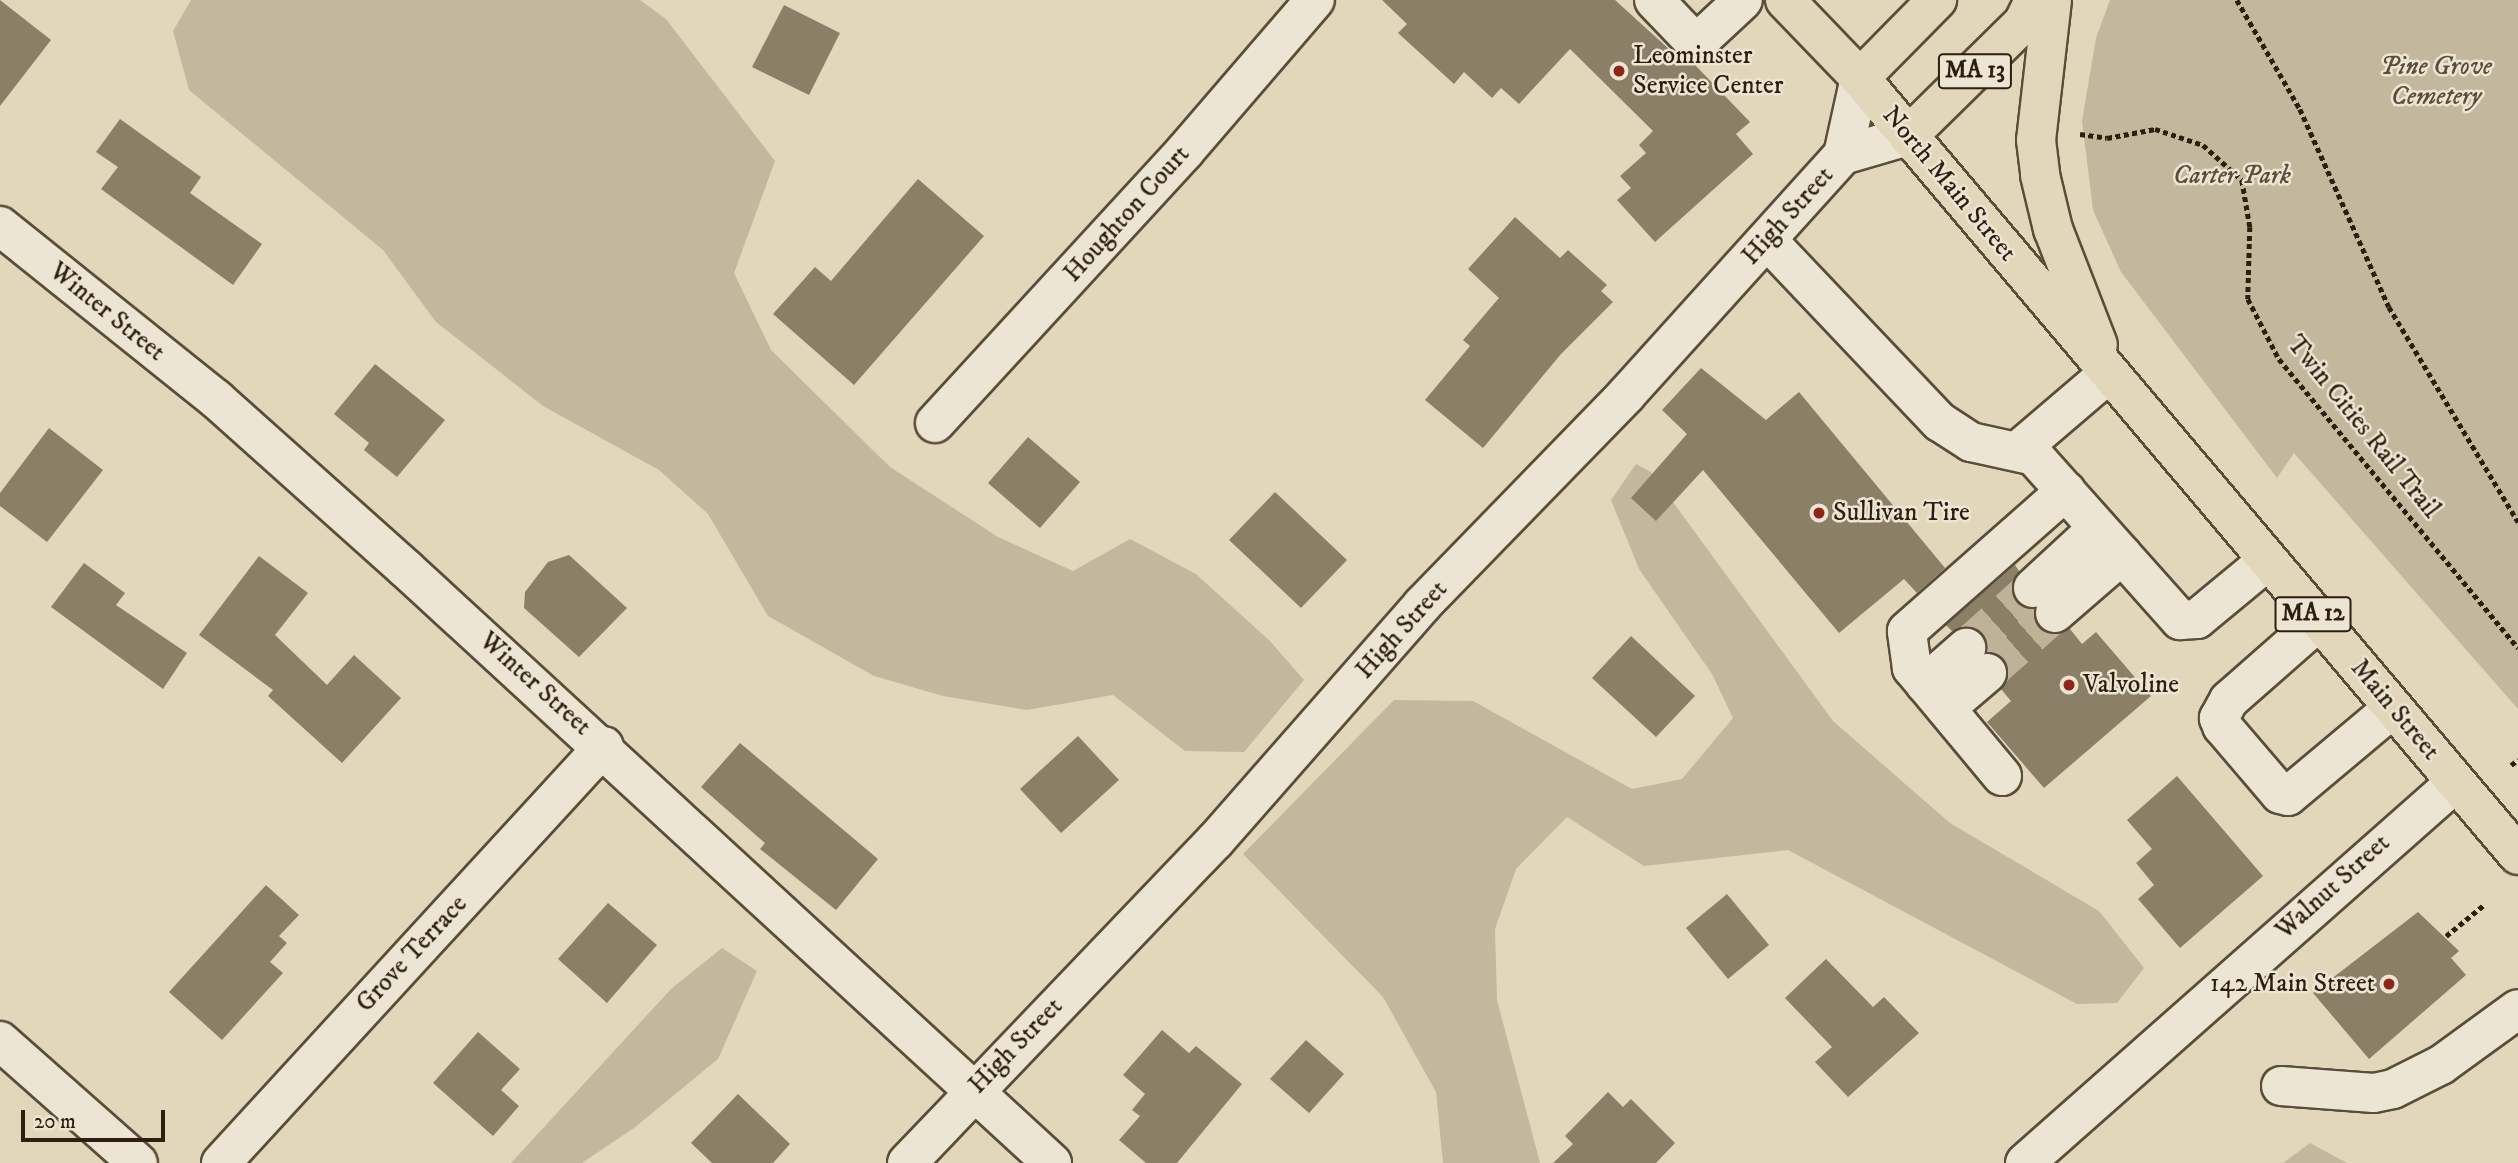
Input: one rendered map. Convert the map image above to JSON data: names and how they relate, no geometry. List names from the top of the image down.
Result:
{
  "streets": {
    "main road": [
      "MA 13",
      "North Main Street",
      "MA 12",
      "Main Street"
    ],
    "street": [
      "Houghton Court",
      "High Street",
      "Winter Street",
      "Walnut Street",
      "Grove Terrace"
    ],
    "path": ["Twin Cities Rail Trail"]
  },
  "crossings": [
    ["MA 13", "North Main Street"],
    ["MA 13", "High Street"],
    ["North Main Street", "High Street"],
    ["North Main Street", "Main Street"],
    ["High Street", "Winter Street"],
    ["Winter Street", "Grove Terrace"],
    ["Main Street", "Walnut Street"]
  ],
  "parks": ["Pine Grove Cemetery", "Carter Park"],
  "places": [
    "Leominster Service Center",
    "Sullivan Tire",
    "Valvoline",
    "142 Main Street"
  ],
  "scale_bar": "20 m"
}
